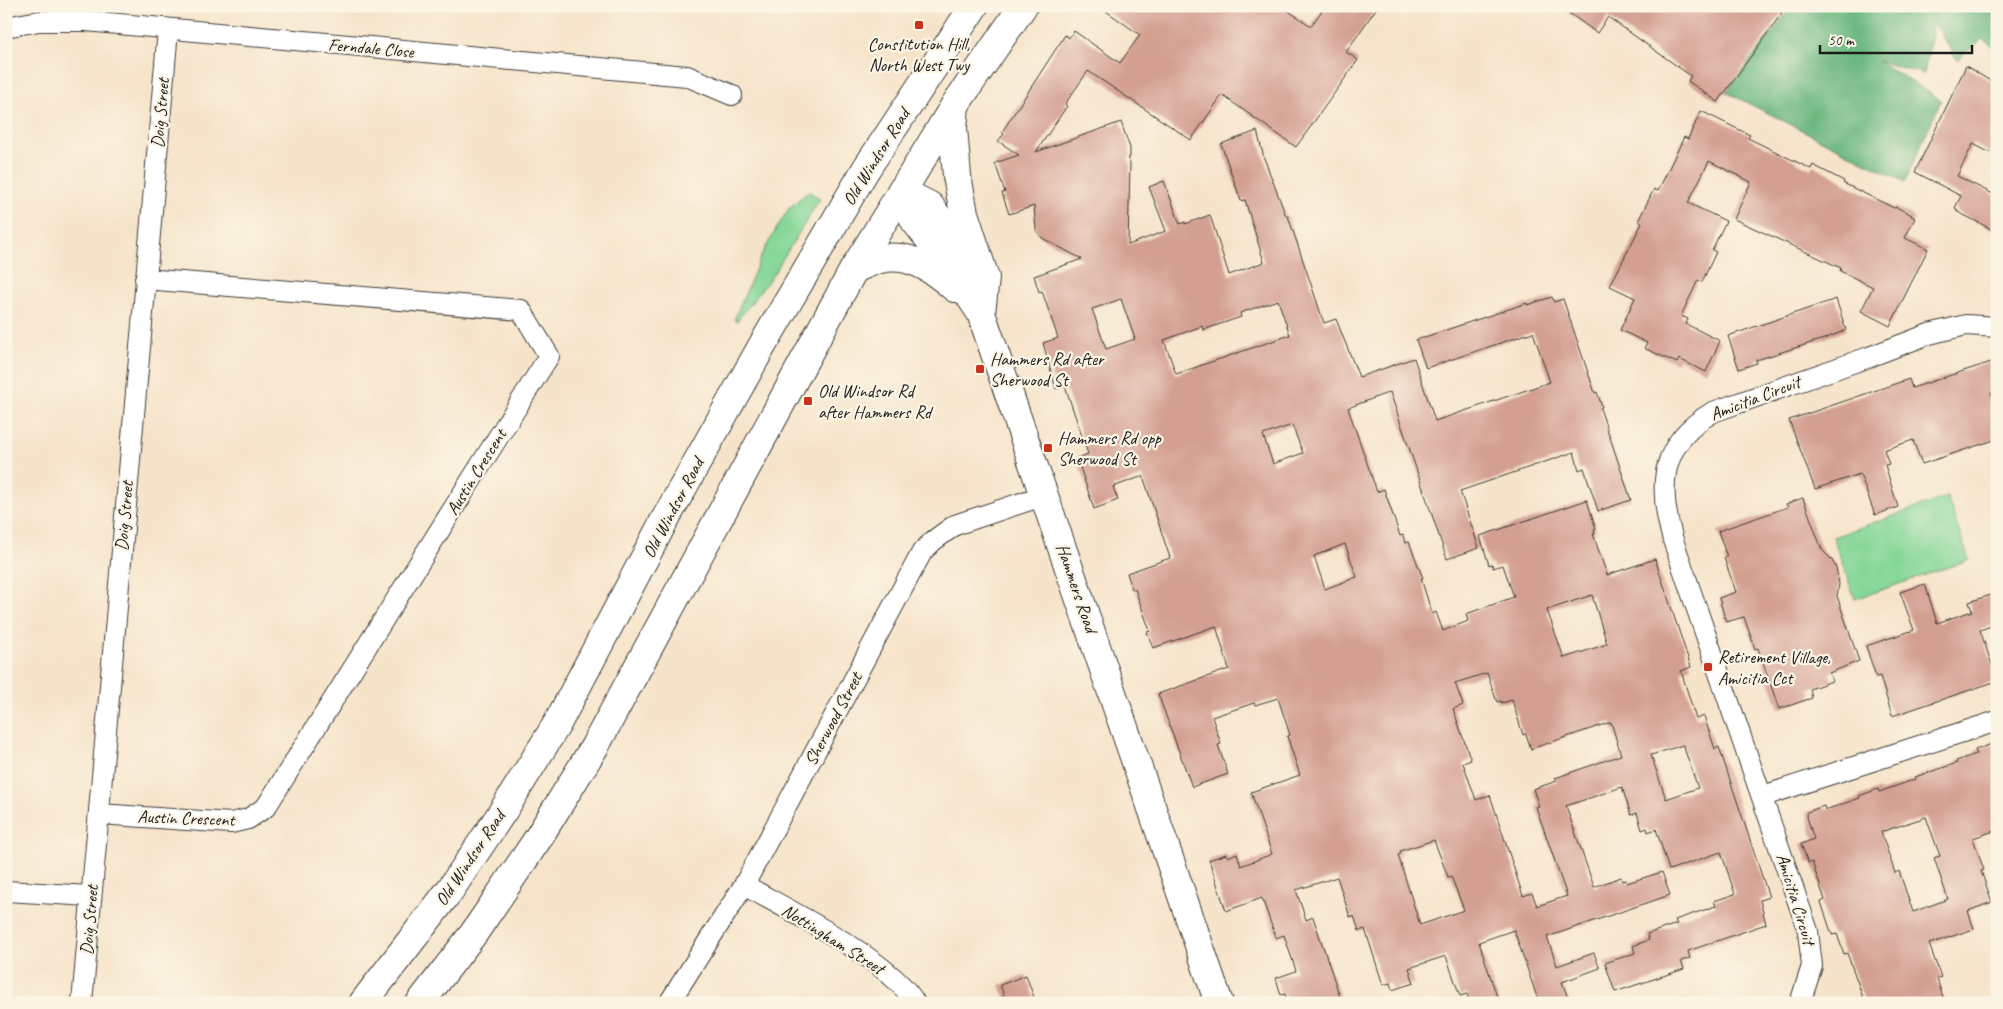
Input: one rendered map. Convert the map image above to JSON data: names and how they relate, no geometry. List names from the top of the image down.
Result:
{
  "streets": {
    "main road": ["Old Windsor Road", "Hammers Road"],
    "street": [
      "Ferndale Close",
      "Doig Street",
      "Amicitia Circuit",
      "Austin Crescent",
      "Sherwood Street",
      "Nottingham Street"
    ]
  },
  "crossings": [
    ["Ferndale Close", "Doig Street"],
    ["Doig Street", "Austin Crescent"],
    ["Hammers Road", "Sherwood Street"],
    ["Sherwood Street", "Nottingham Street"]
  ],
  "places": {
    "transit": [
      "Constitution Hill, North West Twy",
      "Hammers Rd after Sherwood St",
      "Old Windsor Rd after Hammers Rd",
      "Hammers Rd opp Sherwood St",
      "Retirement Village, Amicitia Cct"
    ]
  },
  "scale_bar": "50 m"
}
